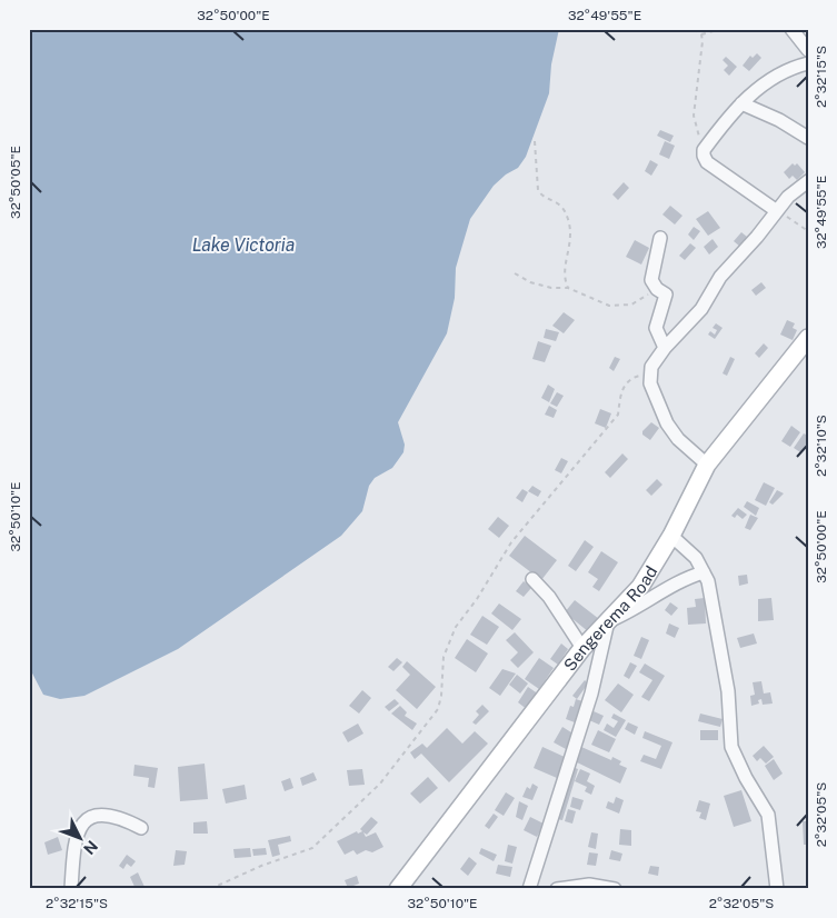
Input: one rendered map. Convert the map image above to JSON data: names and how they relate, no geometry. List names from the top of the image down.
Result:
{
  "streets": {
    "main road": ["Sengerema Road"]
  },
  "water": ["Lake Victoria"],
  "north": "bottom right",
  "coordinates": [
    "32°50'00\"E",
    "32°49'55\"E",
    "2°32'15\"S",
    "32°50'05\"E",
    "2°32'10\"S",
    "32°50'10\"E",
    "2°32'05\"S"
  ]
}
